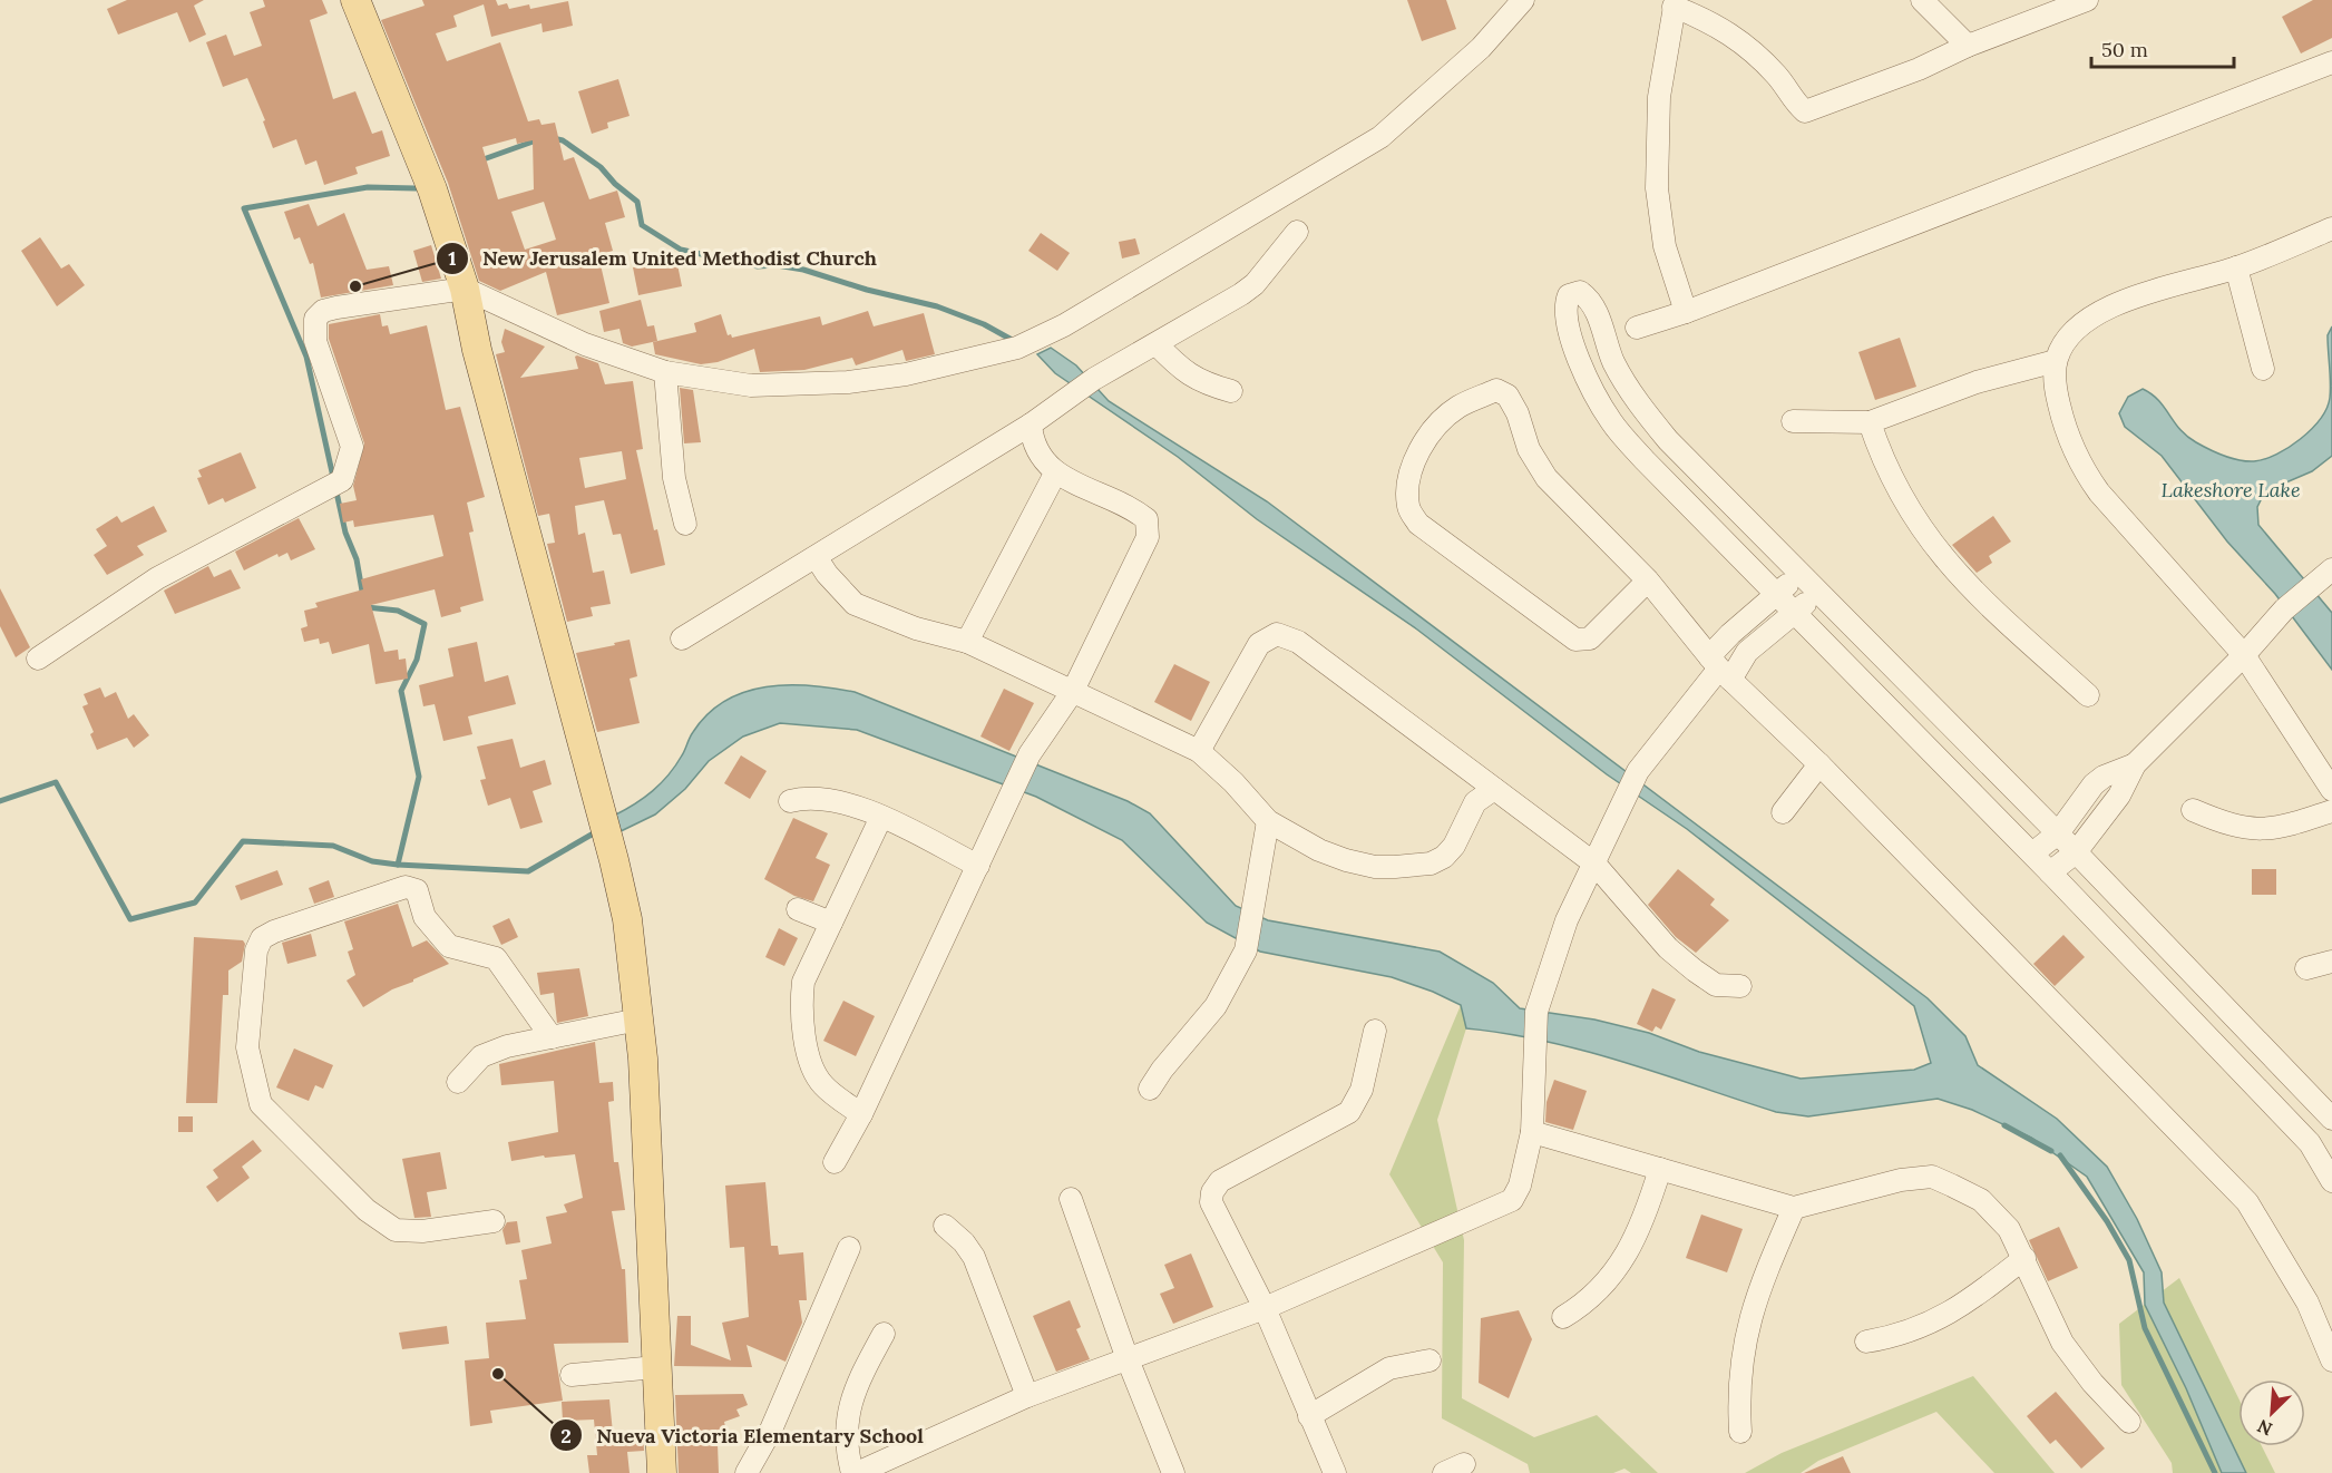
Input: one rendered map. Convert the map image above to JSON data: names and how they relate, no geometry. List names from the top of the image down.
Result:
{
  "water": ["Lakeshore Lake"],
  "places": ["New Jerusalem United Methodist Church", "Nueva Victoria Elementary School"],
  "scale_bar": "50 m",
  "north": "bottom left"
}
